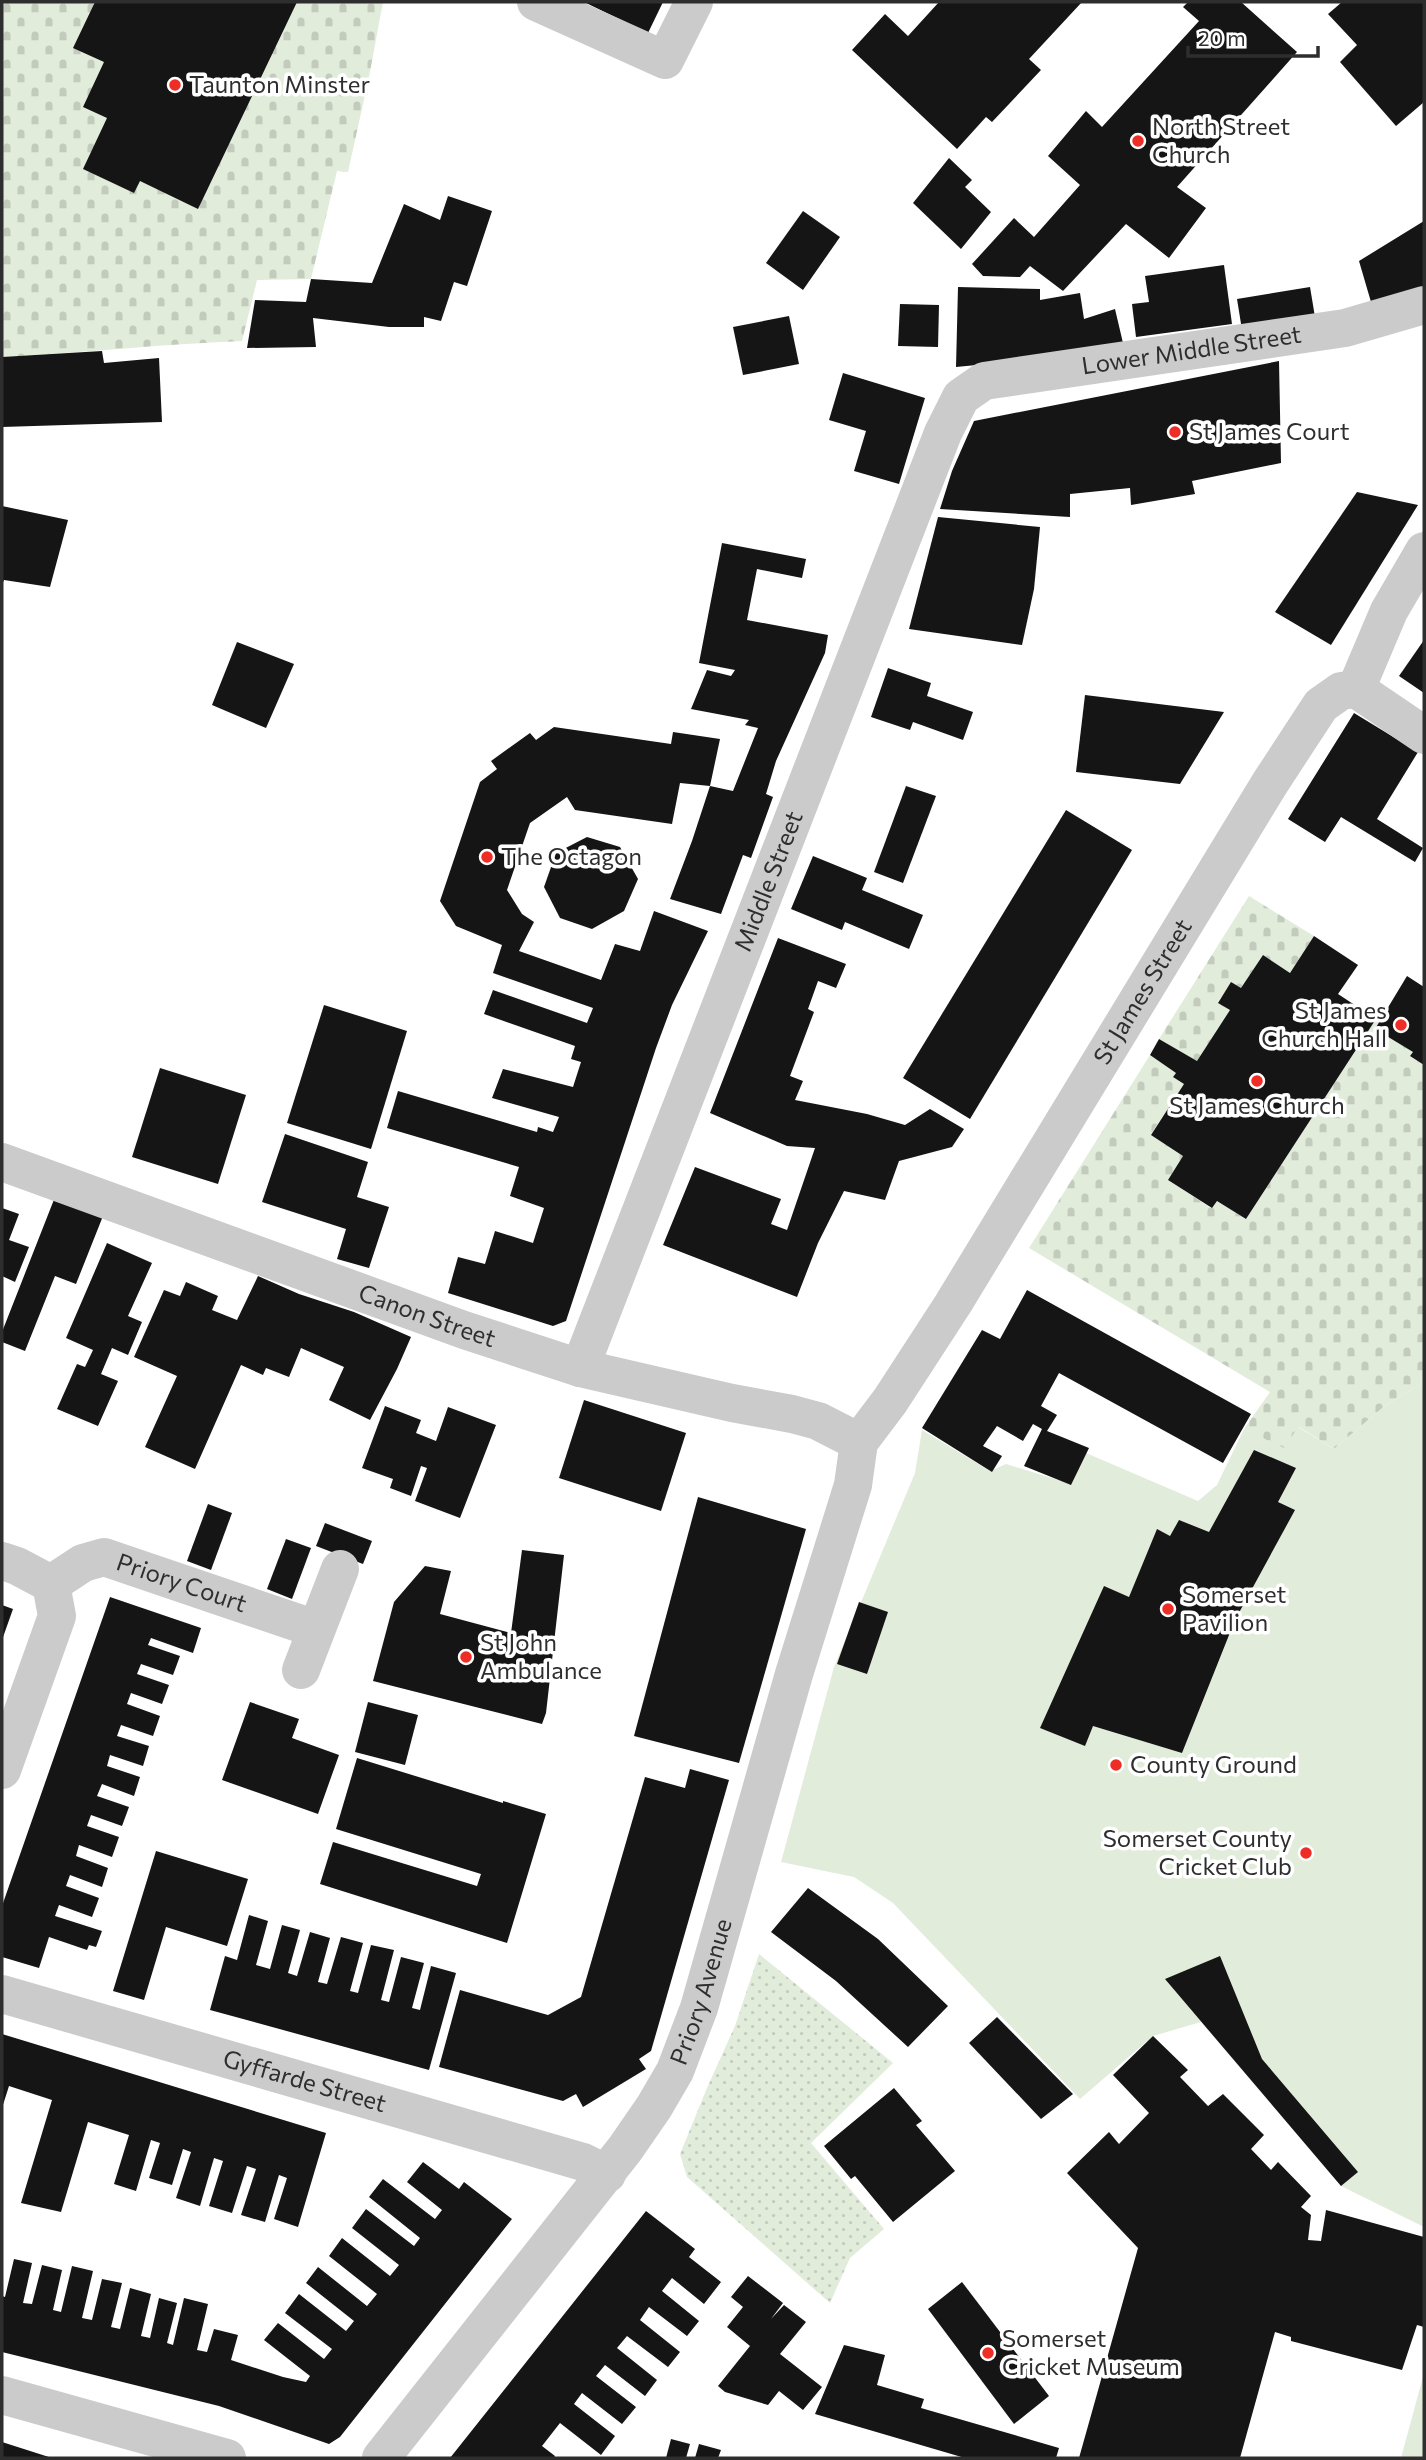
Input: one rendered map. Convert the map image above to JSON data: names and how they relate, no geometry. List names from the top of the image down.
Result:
{
  "streets": {
    "street": [
      "Lower Middle Street",
      "Middle Street",
      "St James Street",
      "Canon Street",
      "Priory Court",
      "Priory Avenue",
      "Gyffarde Street"
    ]
  },
  "crossings": [
    ["Lower Middle Street", "Middle Street"],
    ["Middle Street", "Canon Street"],
    ["St James Street", "Canon Street"],
    ["St James Street", "Priory Avenue"],
    ["Canon Street", "Priory Avenue"],
    ["Priory Avenue", "Gyffarde Street"]
  ],
  "places": [
    "Taunton Minster",
    "North Street Church",
    "St James Court",
    "The Octagon",
    "St James Church Hall",
    "St James Church",
    "Somerset Pavilion",
    "St John Ambulance",
    "County Ground",
    "Somerset County Cricket Club",
    "Somerset Cricket Museum"
  ],
  "scale_bar": "20 m"
}
